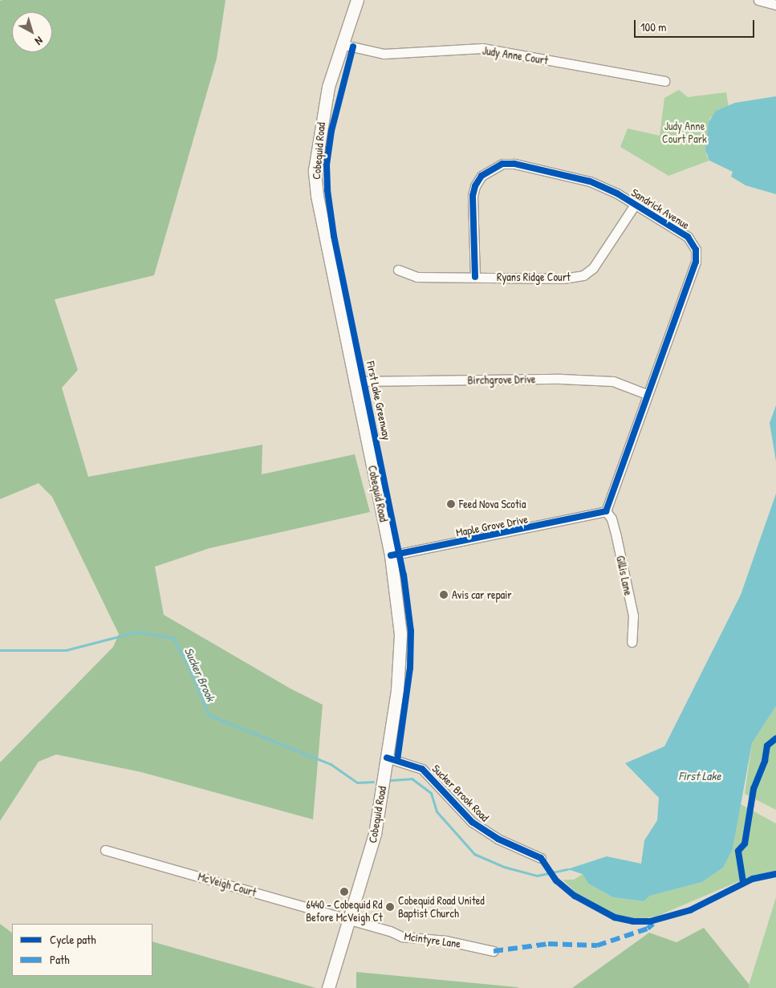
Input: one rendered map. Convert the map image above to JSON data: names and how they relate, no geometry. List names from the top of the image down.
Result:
{
  "streets": {
    "main road": ["Cobequid Road"],
    "street": [
      "Judy Anne Court",
      "Sandrick Avenue",
      "Ryans Ridge Court",
      "Birchgrove Drive",
      "Maple Grove Drive",
      "Gillis Lane",
      "Sucker Brook Road",
      "McVeigh Court",
      "Mcintyre Lane"
    ],
    "cycle path": ["First Lake Greenway"]
  },
  "crossings": [
    ["Judy Anne Court", "Cobequid Road"],
    ["Cobequid Road", "Birchgrove Drive"],
    ["Cobequid Road", "Maple Grove Drive"],
    ["Cobequid Road", "Sucker Brook Road"],
    ["Cobequid Road", "McVeigh Court"],
    ["Cobequid Road", "Mcintyre Lane"],
    ["Sandrick Avenue", "Ryans Ridge Court"],
    ["Sandrick Avenue", "Birchgrove Drive"],
    ["Sandrick Avenue", "Maple Grove Drive"],
    ["Sandrick Avenue", "Gillis Lane"],
    ["Maple Grove Drive", "Gillis Lane"],
    ["McVeigh Court", "Mcintyre Lane"]
  ],
  "water": ["Sucker Brook", "First Lake"],
  "parks": ["Judy Anne Court Park"],
  "places": [
    "Feed Nova Scotia",
    "Avis car repair",
    "6440 - Cobequid Rd Before McVeigh Ct",
    "Cobequid Road United Baptist Church"
  ],
  "legend": ["Cycle path", "Path"],
  "scale_bar": "100 m",
  "north": "bottom right"
}
